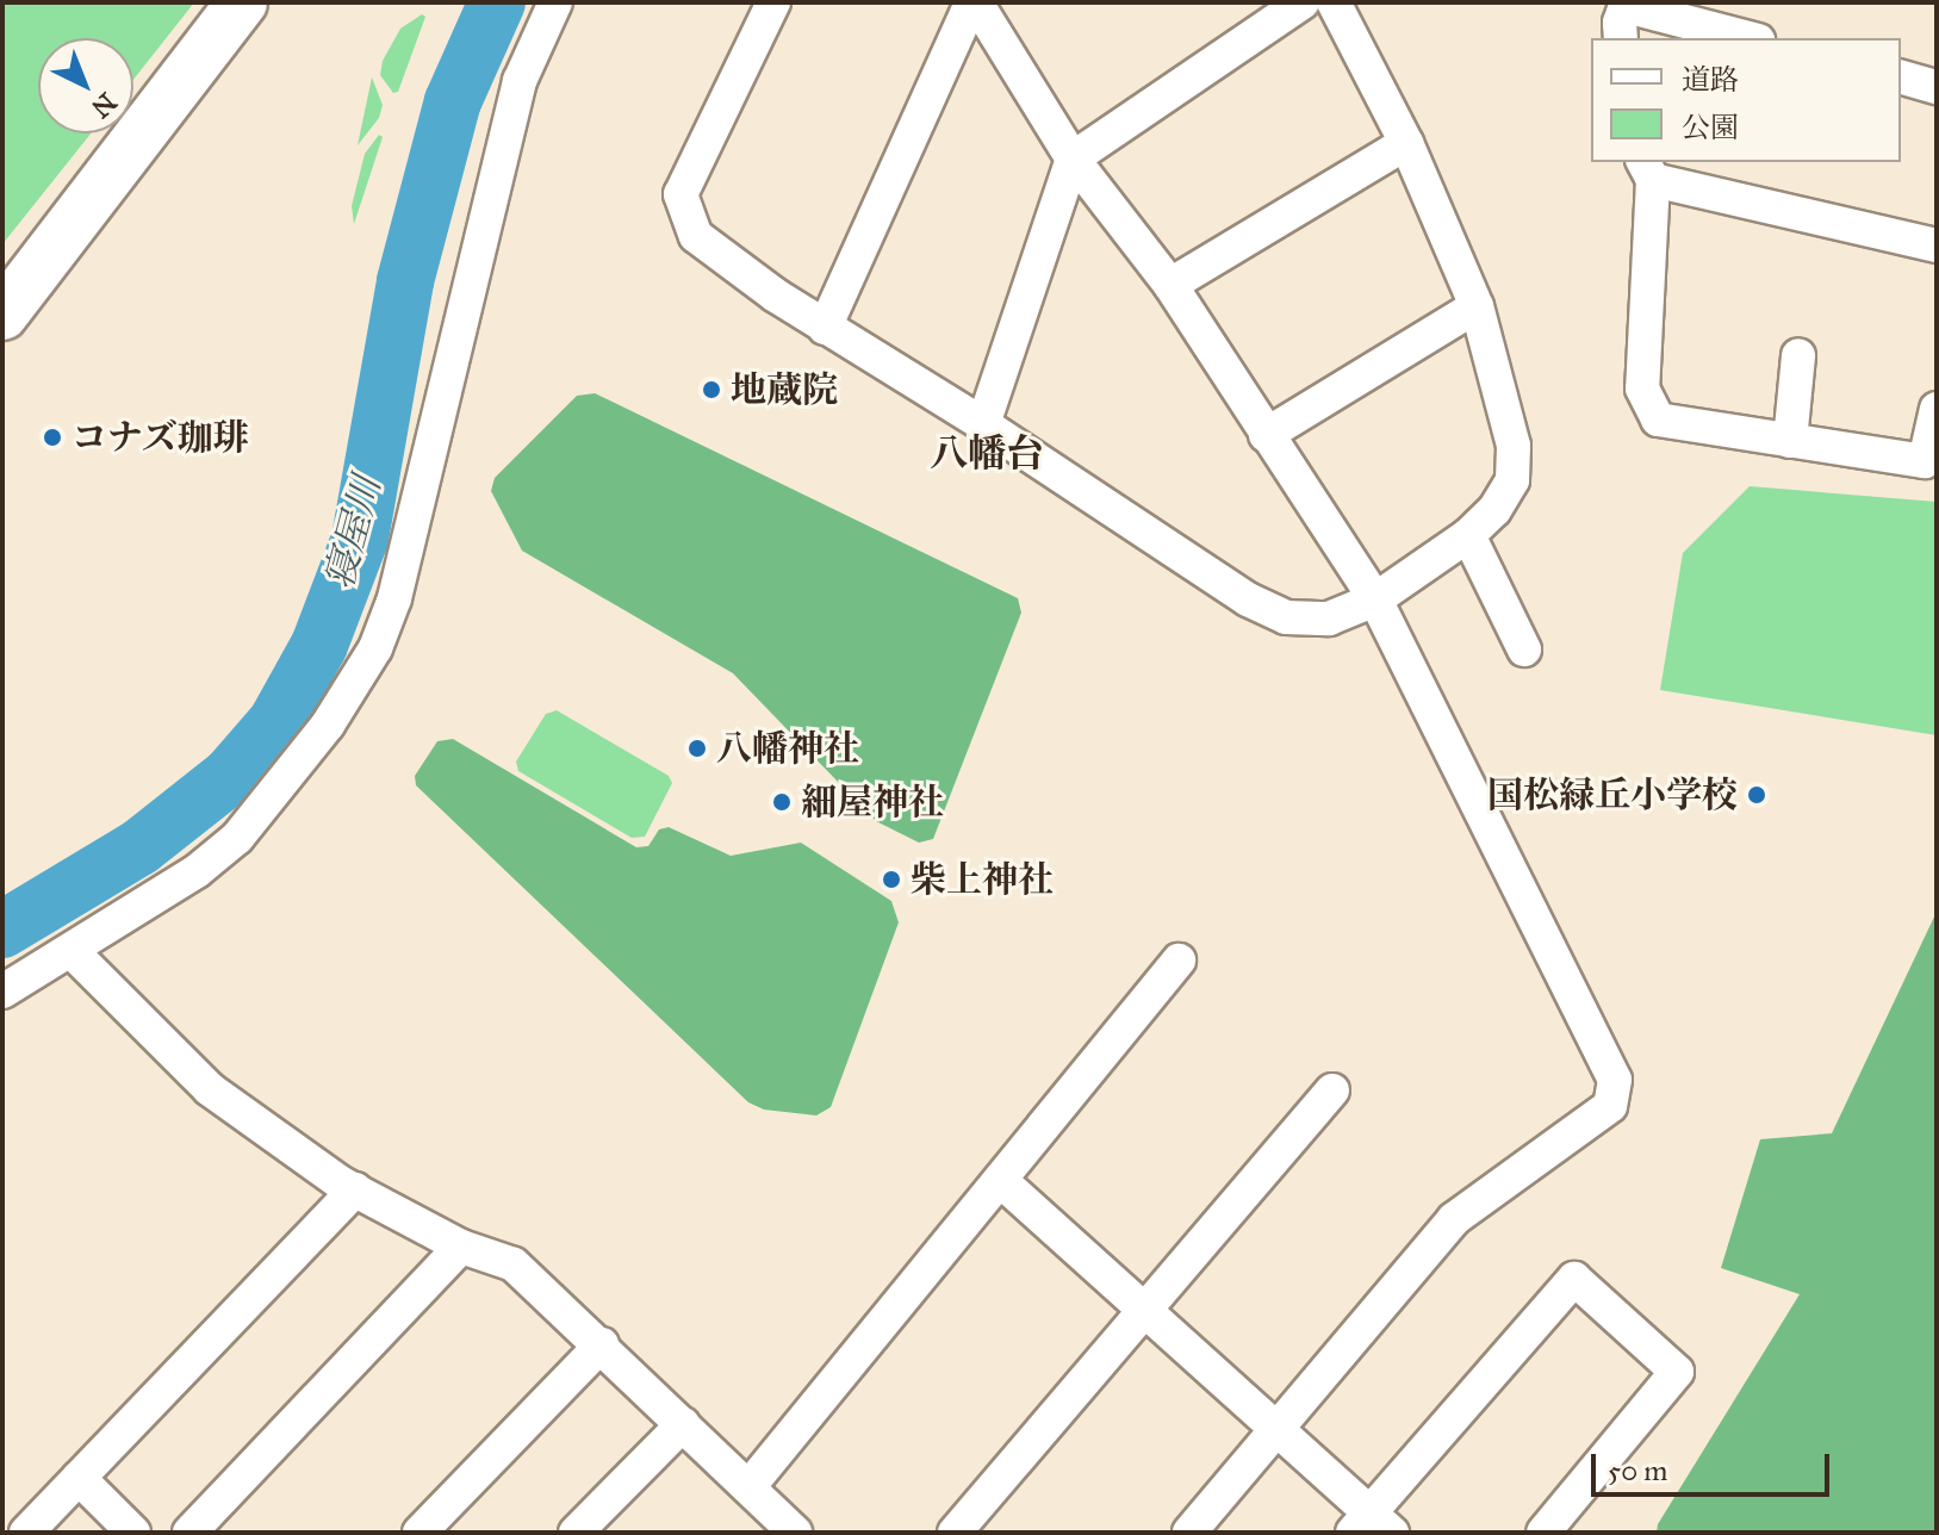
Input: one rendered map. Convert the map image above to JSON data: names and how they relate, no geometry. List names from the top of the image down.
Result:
{
  "districts": ["八幡台"],
  "water": ["寝屋川"],
  "places": [
    "地蔵院",
    "コナズ珈琲",
    "八幡神社",
    "国松緑丘小学校",
    "細屋神社",
    "柴上神社"
  ],
  "legend": ["道路", "公園"],
  "scale_bar": "50 m",
  "north": "bottom right"
}
